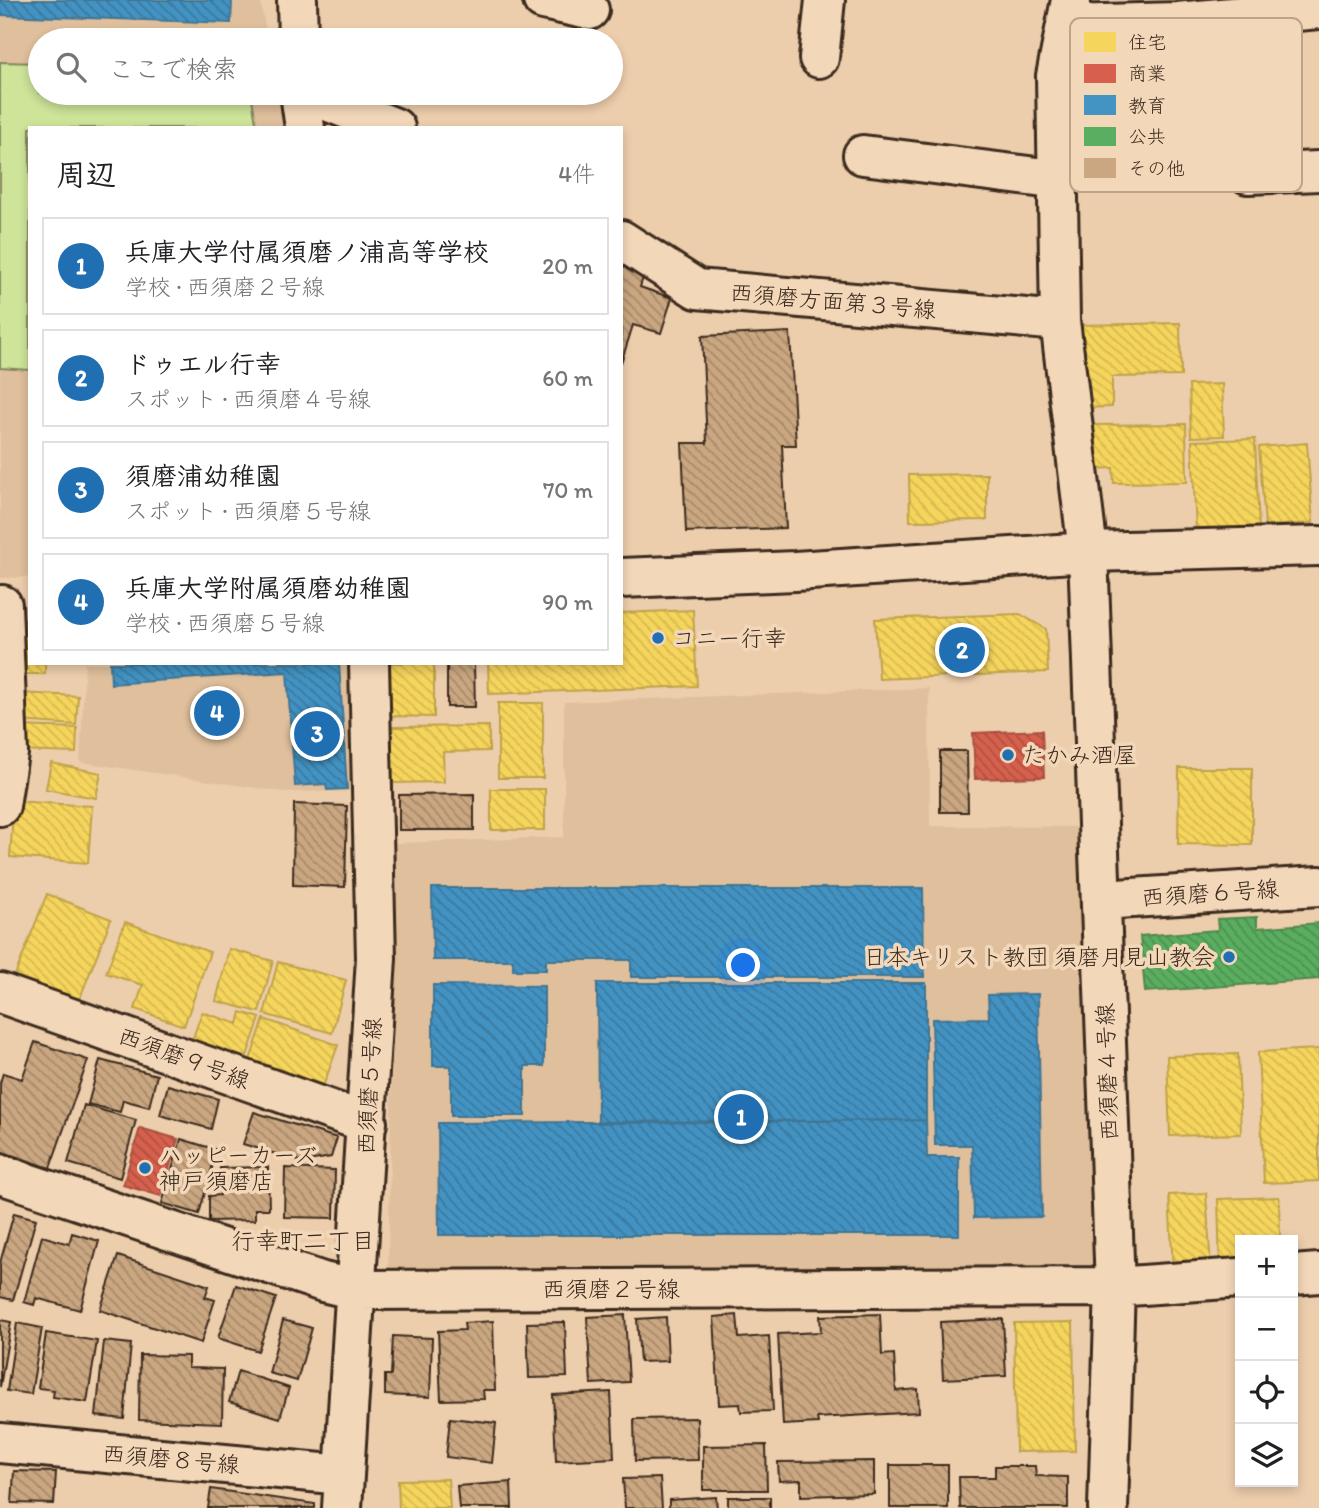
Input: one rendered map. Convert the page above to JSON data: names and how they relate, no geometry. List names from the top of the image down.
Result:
{
  "streets": {
    "street": [
      "西須磨方面第３号線",
      "西須磨６号線",
      "西須磨９号線",
      "西須磨４号線",
      "西須磨５号線",
      "西須磨２号線",
      "西須磨８号線"
    ]
  },
  "crossings": [
    ["西須磨方面第３号線", "西須磨４号線"],
    ["西須磨６号線", "西須磨４号線"],
    ["西須磨９号線", "西須磨５号線"],
    ["西須磨４号線", "西須磨２号線"],
    ["西須磨５号線", "西須磨２号線"],
    ["西須磨５号線", "西須磨８号線"]
  ],
  "districts": ["行幸町二丁目"],
  "places": [
    "コニー行幸",
    "たかみ酒屋",
    "日本キリスト教団 須磨月見山教会",
    "ハッピーカーズ 神戸須磨店"
  ],
  "legend": [
    "住宅",
    "商業",
    "教育",
    "公共",
    "その他"
  ],
  "page": {
    "search": "ここで検索",
    "heading": ["周辺", "4件"],
    "list": [
      {
        "mark": "1",
        "name": "兵庫大学付属須磨ノ浦高等学校",
        "note": "学校 · 西須磨２号線",
        "value": "20 m"
      },
      {
        "mark": "2",
        "name": "ドゥエル行幸",
        "note": "スポット · 西須磨４号線",
        "value": "60 m"
      },
      {
        "mark": "3",
        "name": "須磨浦幼稚園",
        "note": "スポット · 西須磨５号線",
        "value": "70 m"
      },
      {
        "mark": "4",
        "name": "兵庫大学附属須磨幼稚園",
        "note": "学校 · 西須磨５号線",
        "value": "90 m"
      }
    ],
    "pins": [
      "2",
      "4",
      "3",
      "1"
    ],
    "map_buttons": ["+", "−"]
  }
}
